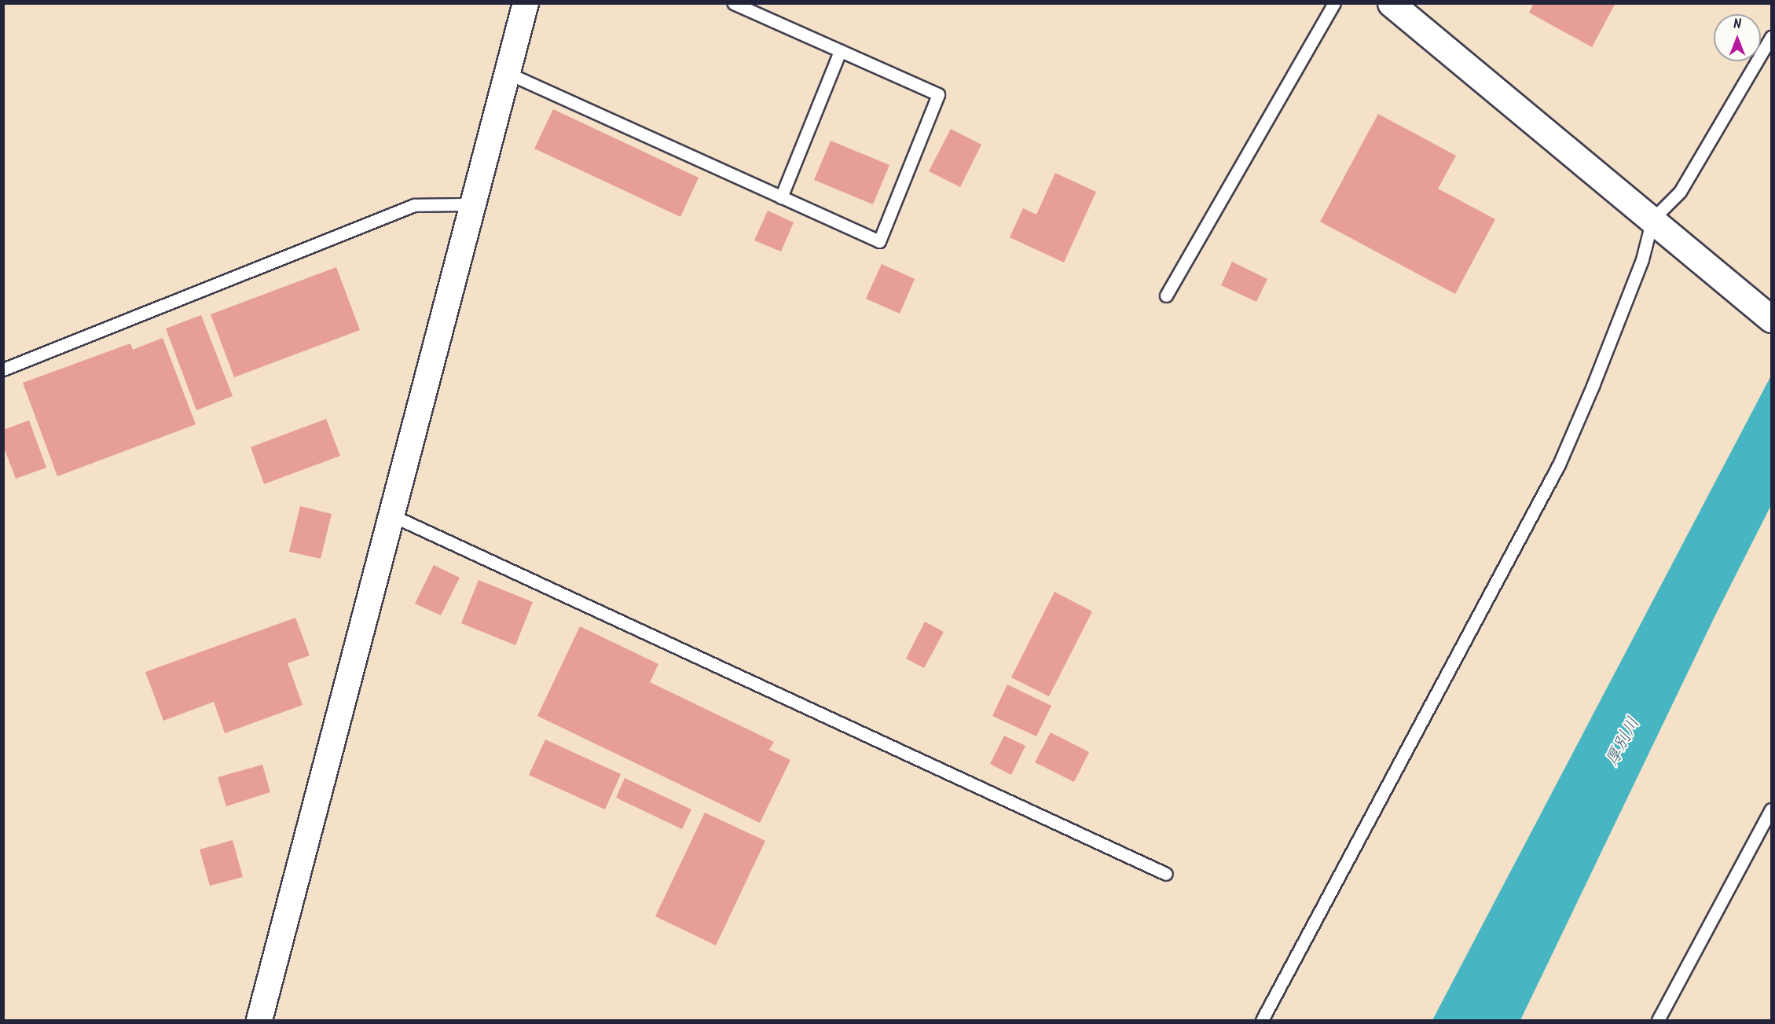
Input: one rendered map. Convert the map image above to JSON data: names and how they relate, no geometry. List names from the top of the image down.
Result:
{
  "water": ["厚別川"],
  "north": "top"
}
